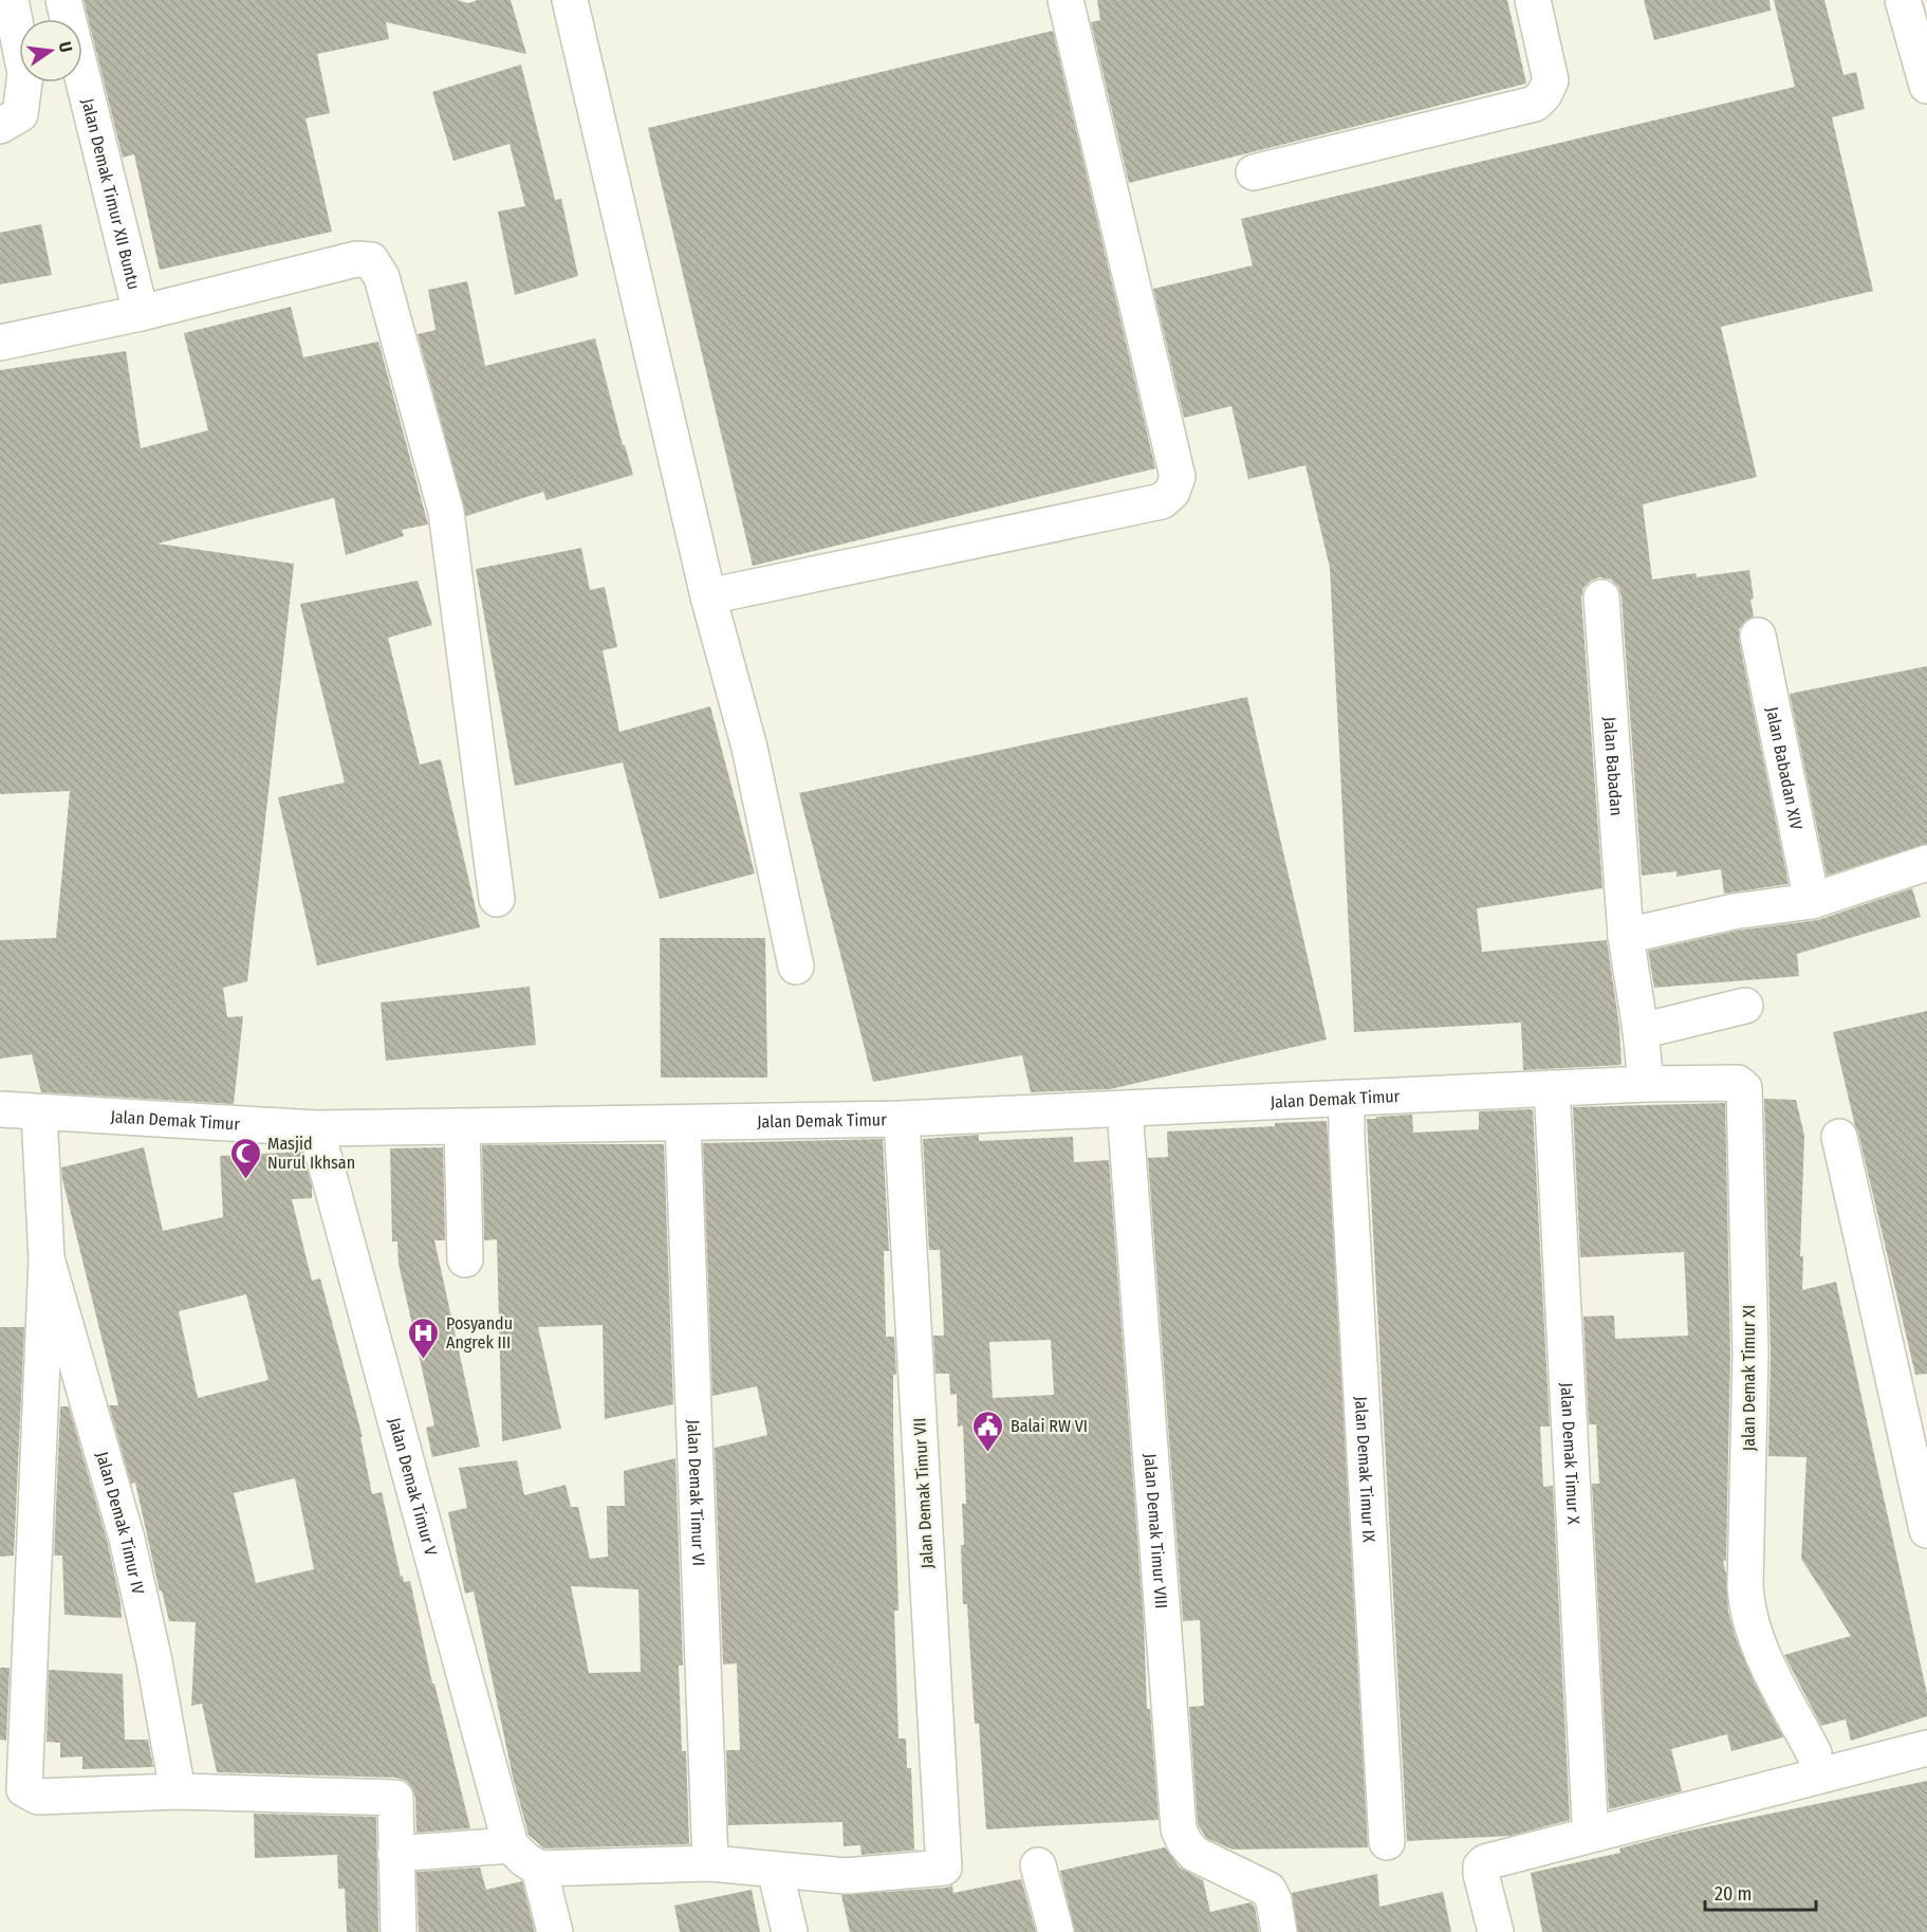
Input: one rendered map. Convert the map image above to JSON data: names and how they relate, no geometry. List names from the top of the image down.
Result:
{
  "streets": {
    "street": [
      "Jalan Demak Timur XII Buntu",
      "Jalan Babadan",
      "Jalan Babadan XIV",
      "Jalan Demak Timur",
      "Jalan Demak Timur XI",
      "Jalan Demak Timur X",
      "Jalan Demak Timur IX",
      "Jalan Demak Timur V",
      "Jalan Demak Timur VI",
      "Jalan Demak Timur VII",
      "Jalan Demak Timur IV",
      "Jalan Demak Timur VIII"
    ]
  },
  "crossings": [
    ["Jalan Babadan", "Jalan Demak Timur"],
    ["Jalan Babadan", "Jalan Demak Timur XI"],
    ["Jalan Demak Timur", "Jalan Demak Timur XI"],
    ["Jalan Demak Timur", "Jalan Demak Timur X"],
    ["Jalan Demak Timur", "Jalan Demak Timur IX"],
    ["Jalan Demak Timur", "Jalan Demak Timur V"],
    ["Jalan Demak Timur", "Jalan Demak Timur VI"],
    ["Jalan Demak Timur", "Jalan Demak Timur VII"],
    ["Jalan Demak Timur", "Jalan Demak Timur IV"],
    ["Jalan Demak Timur", "Jalan Demak Timur VIII"]
  ],
  "places": {
    "mosque": ["Masjid Nurul Ikhsan"],
    "hospital": ["Posyandu Angrek III"],
    "public building": ["Balai RW VI"]
  },
  "scale_bar": "20 m",
  "north": "right"
}
